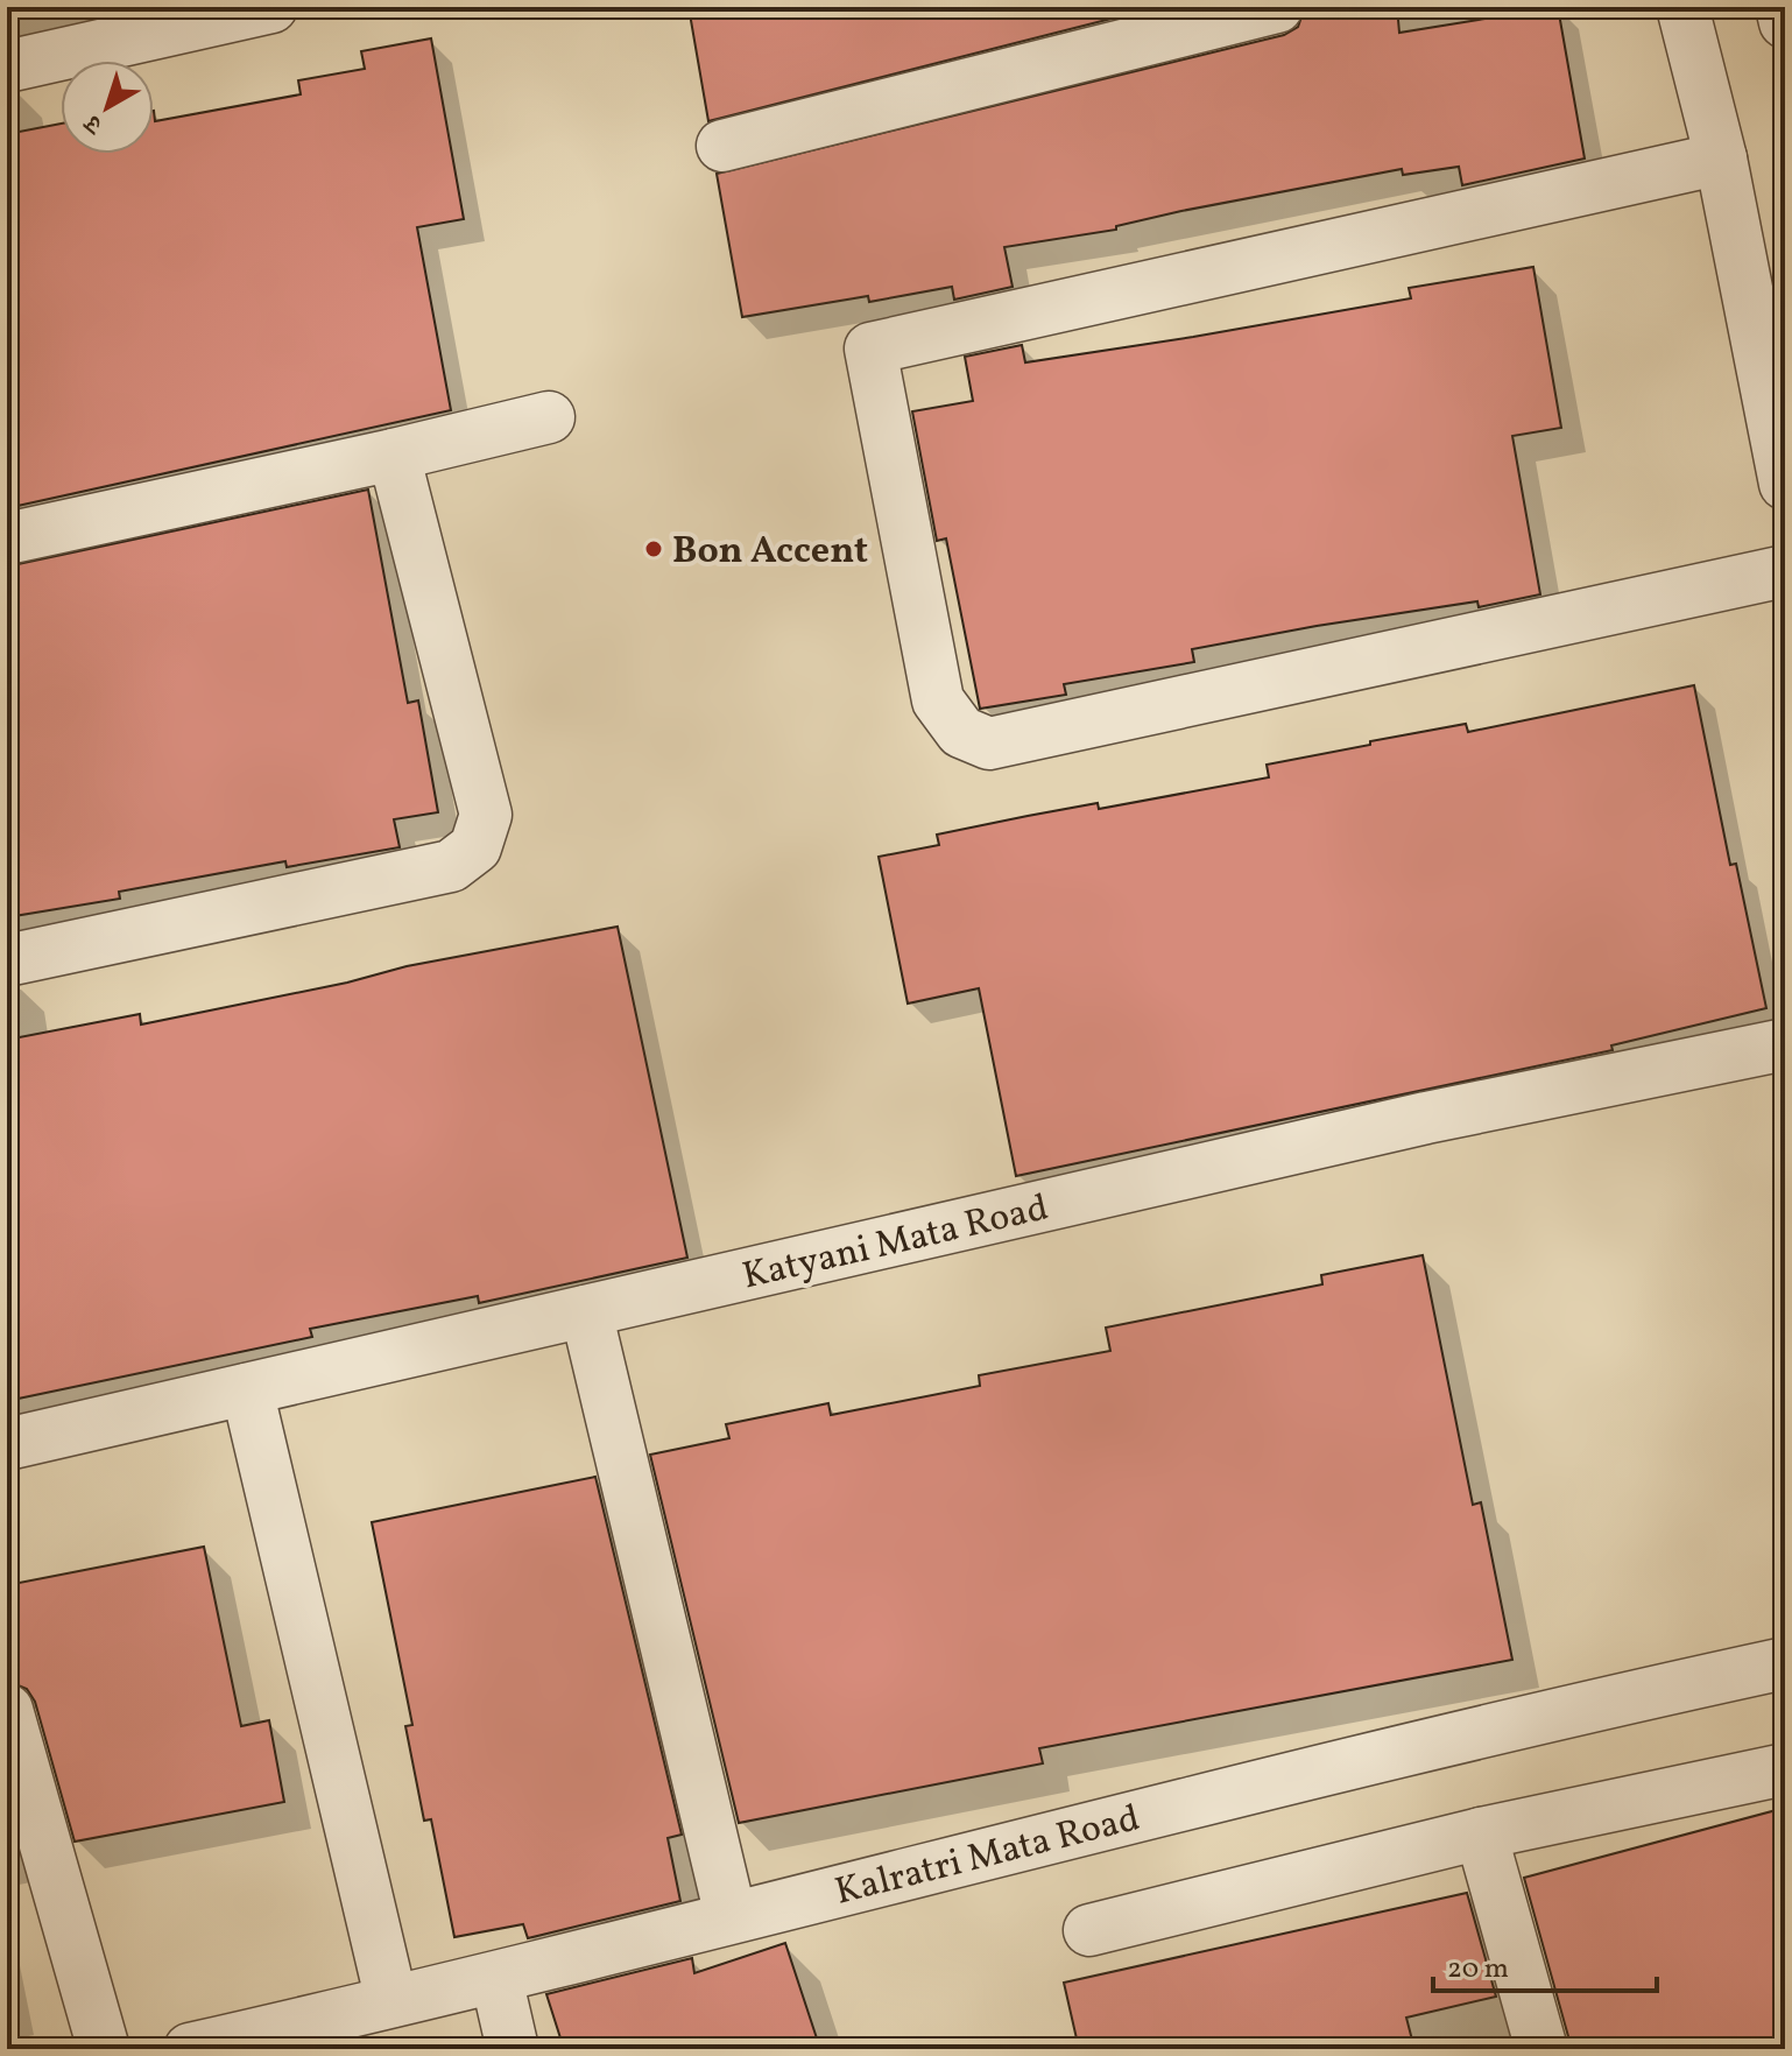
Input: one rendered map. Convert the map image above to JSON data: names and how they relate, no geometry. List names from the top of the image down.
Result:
{
  "streets": {
    "street": ["Katyani Mata Road", "Kalratri Mata Road"]
  },
  "places": ["Bon Accent"],
  "scale_bar": "20 m",
  "north": "bottom left"
}
